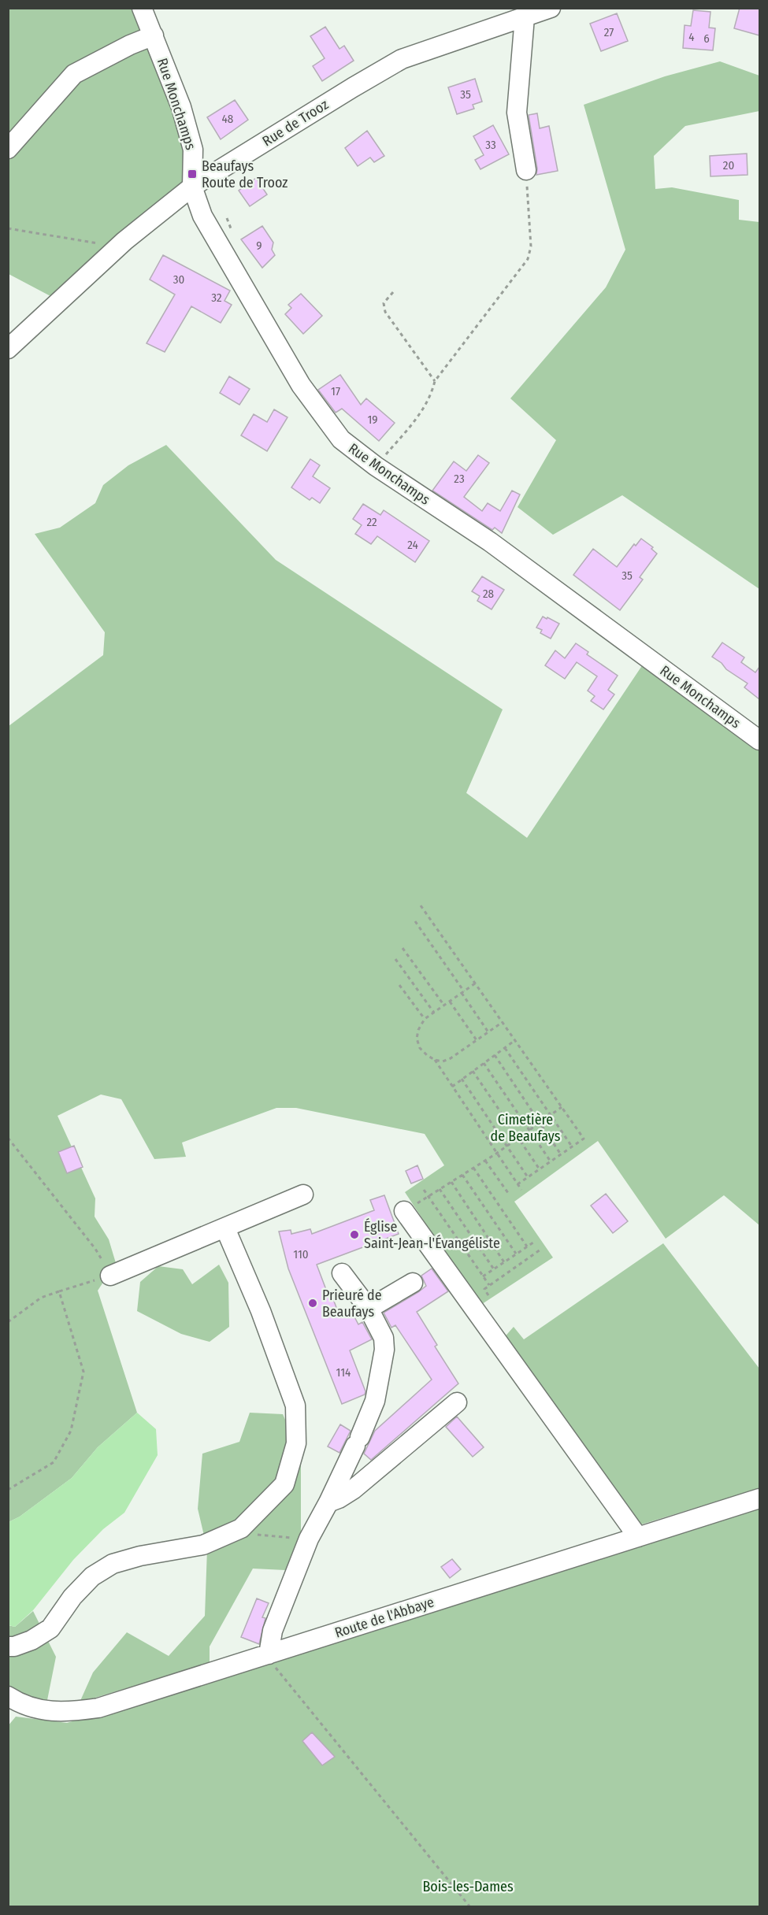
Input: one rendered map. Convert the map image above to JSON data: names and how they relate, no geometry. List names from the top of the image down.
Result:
{
  "streets": {
    "street": ["Rue Monchamps", "Rue de Trooz", "Route de l'Abbaye"]
  },
  "crossings": [
    ["Rue Monchamps", "Rue de Trooz"]
  ],
  "parks": ["Cimetière de Beaufays", "Bois-les-Dames"],
  "places": {
    "transit": ["Beaufays Route de Trooz"],
    "other": ["Église Saint-Jean-l'Évangéliste", "Prieuré de Beaufays"]
  },
  "house_numbers": [
    "27",
    "4",
    "6",
    "35",
    "48",
    "33",
    "20",
    "9",
    "30",
    "32",
    "17",
    "19",
    "23",
    "22",
    "24",
    "35",
    "28",
    "110",
    "114"
  ]
}
